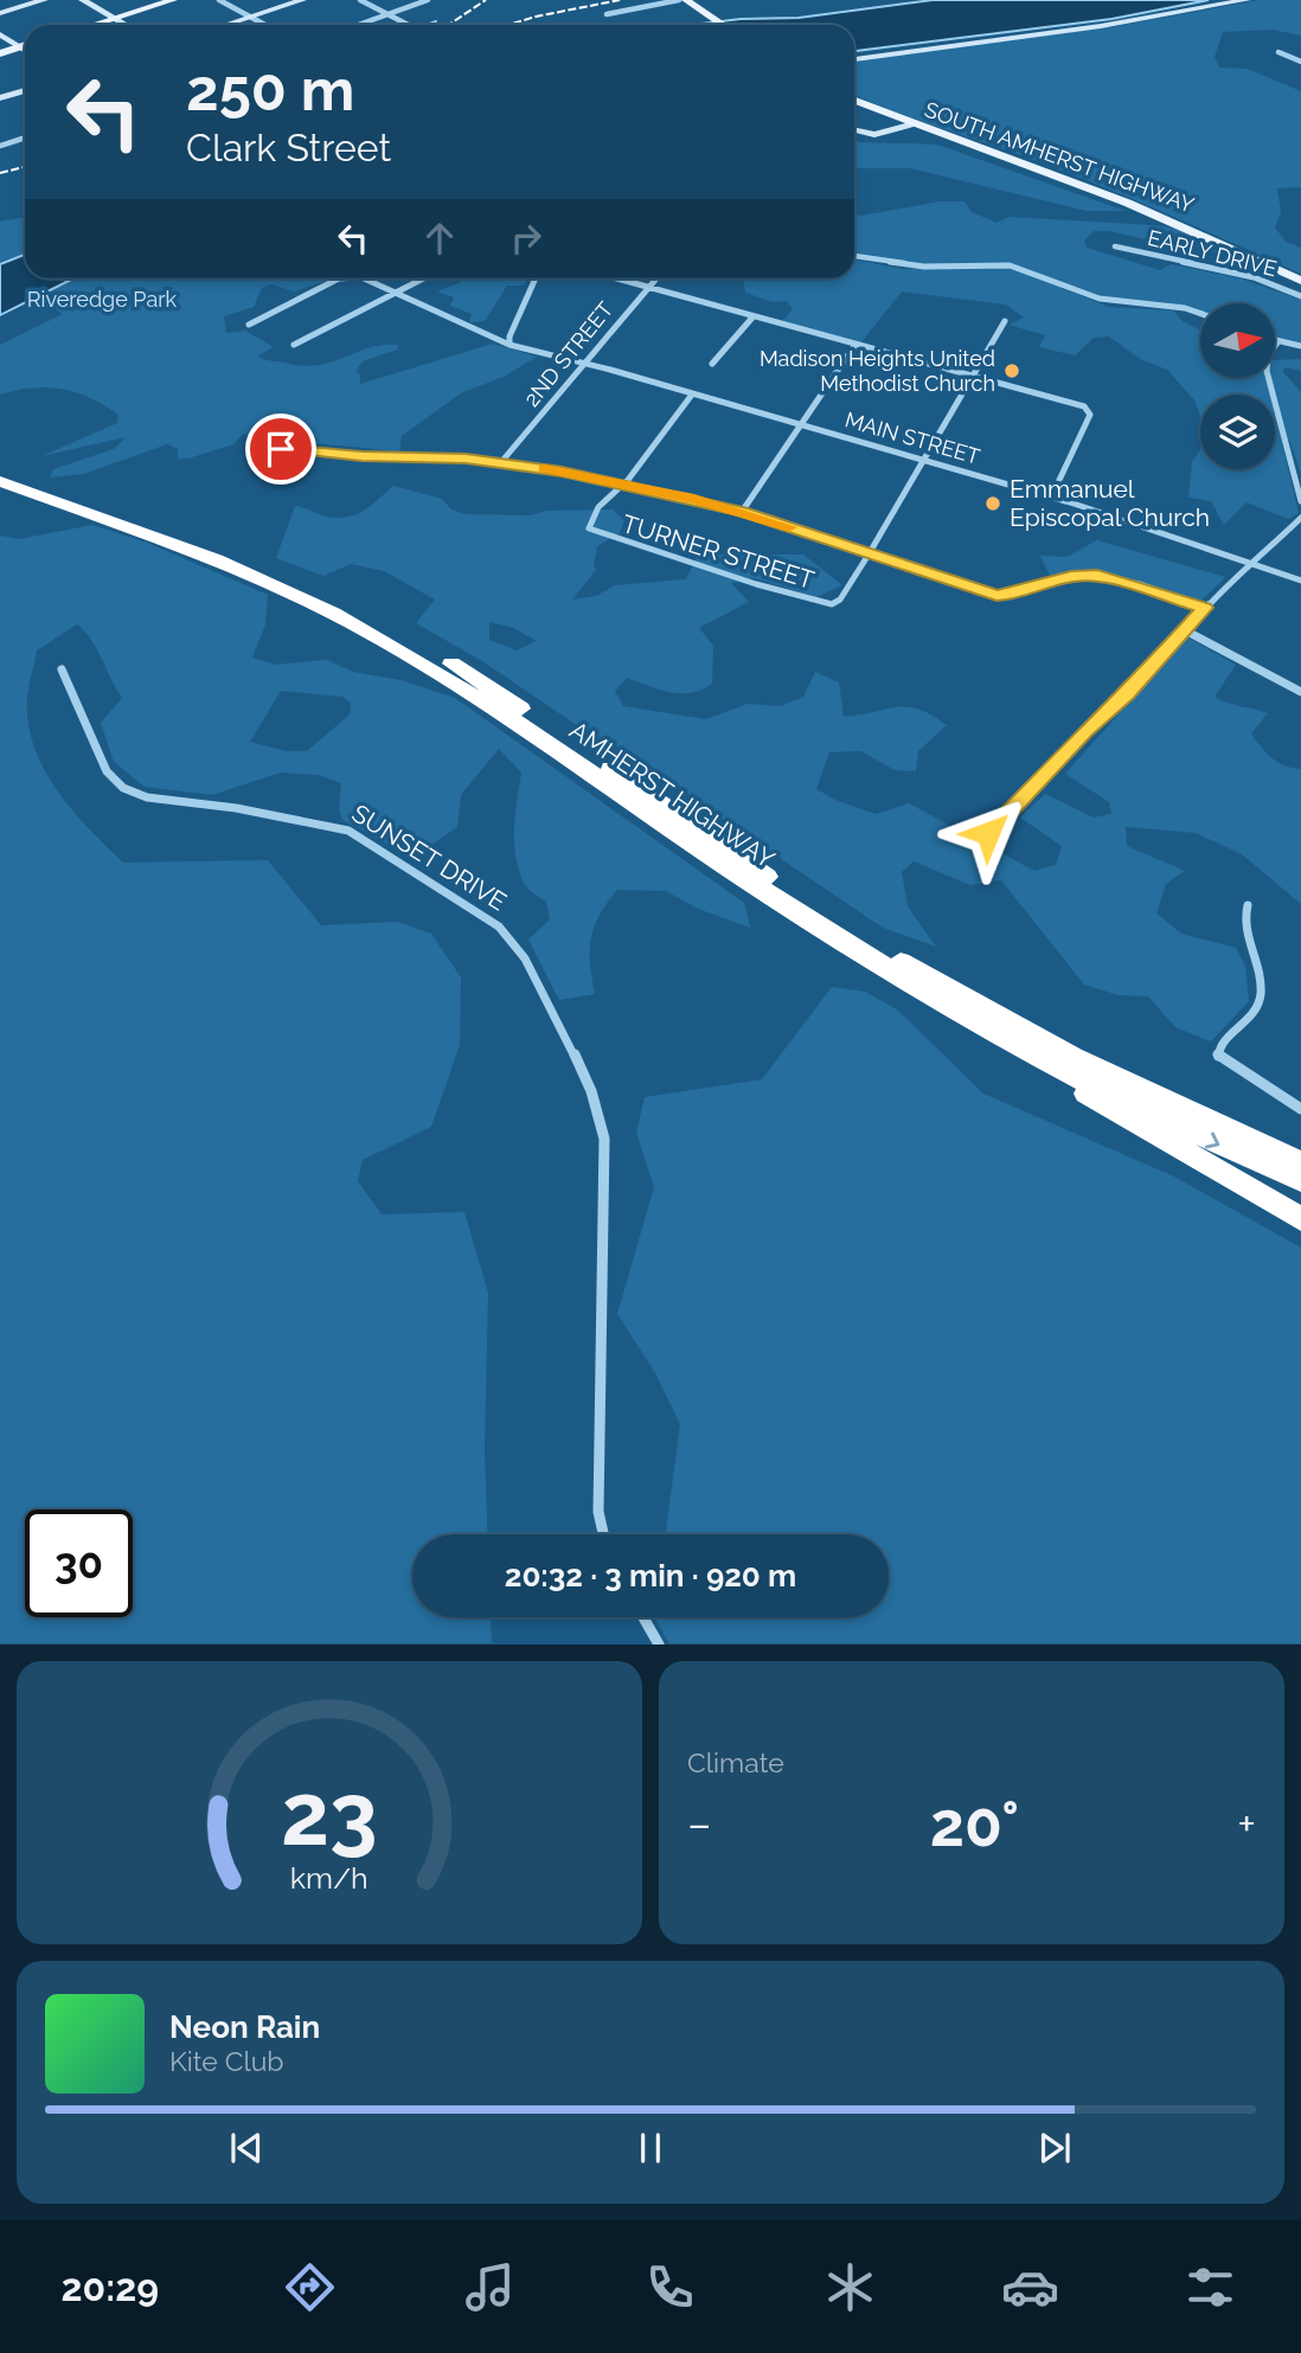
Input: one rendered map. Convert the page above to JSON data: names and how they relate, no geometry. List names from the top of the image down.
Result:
{
  "streets": {
    "highway": ["AMHERST HIGHWAY"],
    "main road": ["SOUTH AMHERST HIGHWAY"],
    "street": [
      "EARLY DRIVE",
      "2ND STREET",
      "MAIN STREET",
      "TURNER STREET",
      "SUNSET DRIVE"
    ]
  },
  "crossings": [
    ["2ND STREET", "MAIN STREET"]
  ],
  "parks": ["Riveredge Park"],
  "places": ["Madison Heights United Methodist Church", "Emmanuel Episcopal Church"],
  "north": "right",
  "page": {
    "turn": ["250 m", "Clark Street"],
    "limit": "30",
    "trip": "20:32 · 3 min · 920 m",
    "tile": "Climate",
    "heat": ["−", "20°", "+"],
    "song": ["Neon Rain", "Kite Club"],
    "tabs": "20:29",
    "gauge": ["23", "km/h"]
  }
}
